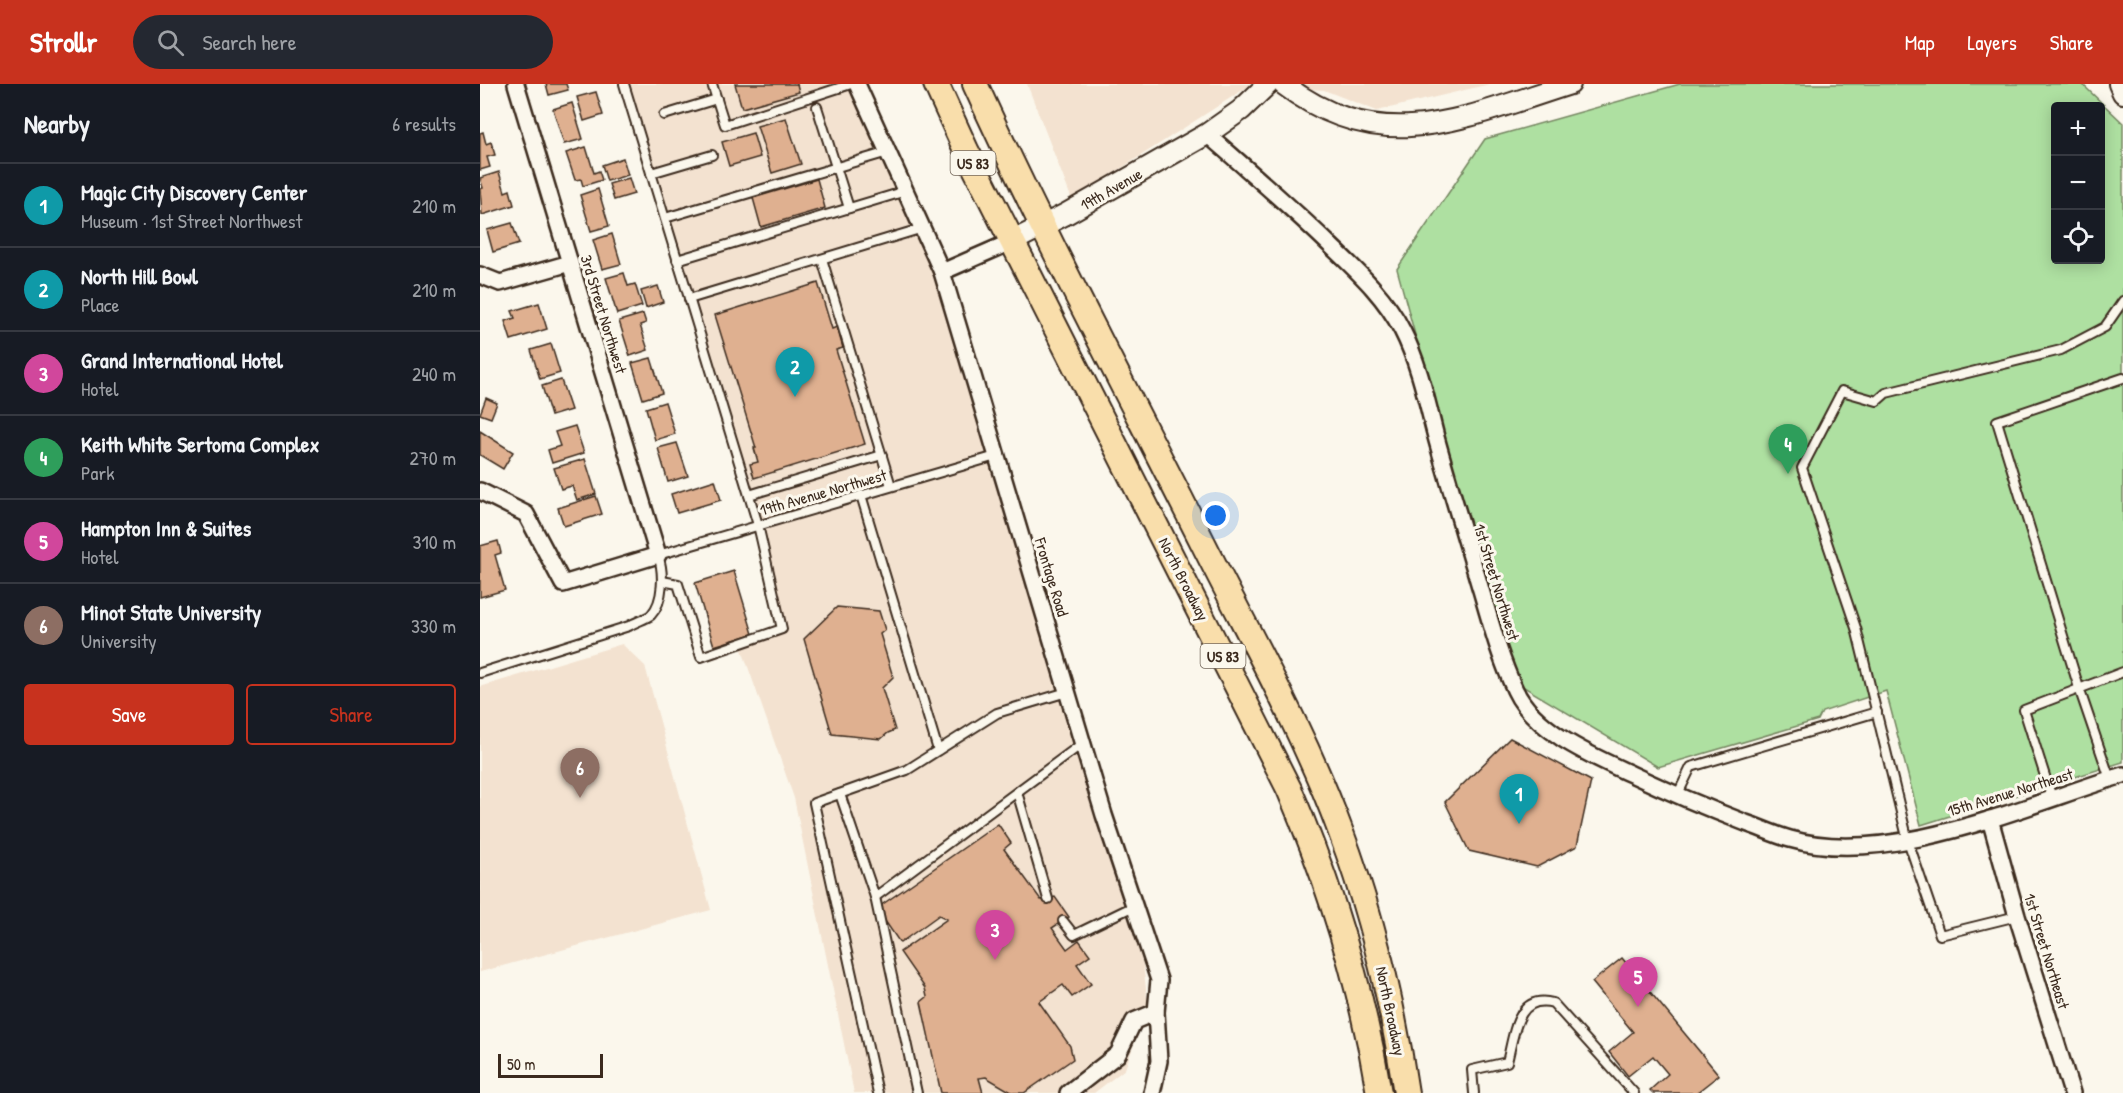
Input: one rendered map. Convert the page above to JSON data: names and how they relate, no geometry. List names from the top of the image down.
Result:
{
  "streets": {
    "main road": ["US 83", "North Broadway"],
    "street": [
      "19th Avenue",
      "3rd Street Northwest",
      "Frontage Road",
      "1st Street Northwest",
      "15th Avenue Northeast",
      "1st Street Northeast"
    ],
    "lane": ["19th Avenue Northwest"]
  },
  "crossings": [
    ["19th Avenue", "Frontage Road"],
    ["19th Avenue", "North Broadway"],
    ["19th Avenue", "1st Street Northwest"],
    ["3rd Street Northwest", "19th Avenue Northwest"],
    ["19th Avenue Northwest", "Frontage Road"],
    ["1st Street Northwest", "15th Avenue Northeast"],
    ["15th Avenue Northeast", "1st Street Northeast"]
  ],
  "scale_bar": "50 m",
  "page": {
    "header": "Strollr",
    "search": "Search here",
    "nav": ["Map", "Layers", "Share"],
    "heading": ["Nearby", "6 results"],
    "map_buttons": ["+", "−"],
    "list": [
      {
        "mark": "1",
        "name": "Magic City Discovery Center",
        "note": "Museum · 1st Street Northwest",
        "value": "210 m"
      },
      {
        "mark": "2",
        "name": "North Hill Bowl",
        "note": "Place",
        "value": "210 m"
      },
      {
        "mark": "3",
        "name": "Grand International Hotel",
        "note": "Hotel",
        "value": "240 m"
      },
      {
        "mark": "4",
        "name": "Keith White Sertoma Complex",
        "note": "Park",
        "value": "270 m"
      },
      {
        "mark": "5",
        "name": "Hampton Inn & Suites",
        "note": "Hotel",
        "value": "310 m"
      },
      {
        "mark": "6",
        "name": "Minot State University",
        "note": "University",
        "value": "330 m"
      }
    ],
    "pins": [
      "2",
      "4",
      "6",
      "1",
      "3",
      "5"
    ],
    "buttons": ["Save", "Share"],
    "scale": "50 m"
  }
}
